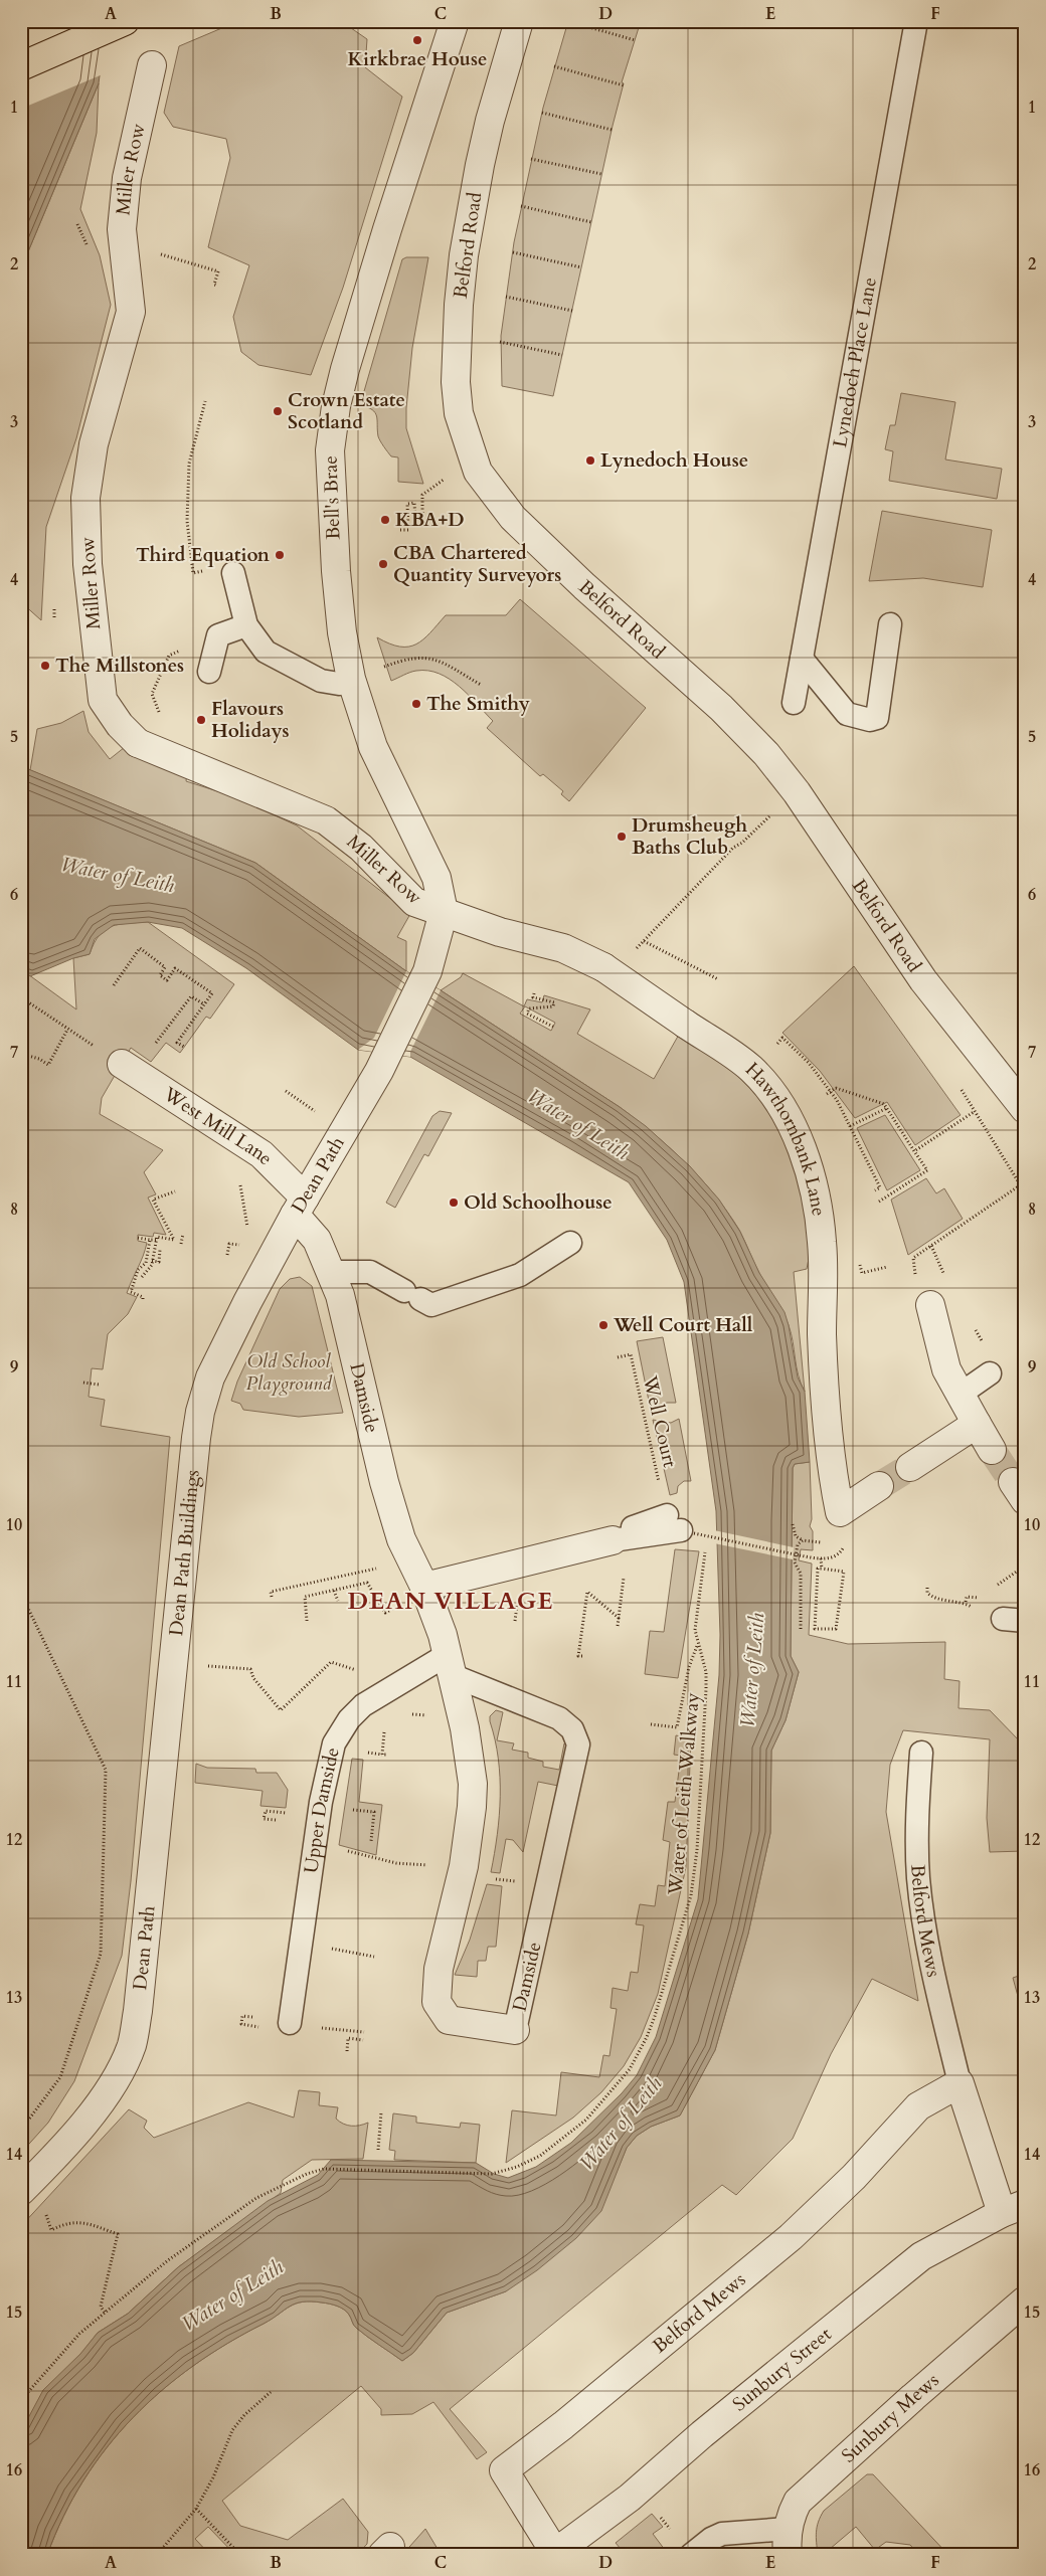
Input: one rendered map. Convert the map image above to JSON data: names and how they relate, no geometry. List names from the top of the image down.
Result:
{
  "streets": {
    "street": [
      "Miller Row",
      "Belford Road",
      "Bell's Brae",
      "West Mill Lane",
      "Hawthornbank Lane",
      "Dean Path",
      "Damside",
      "Dean Path Buildings",
      "Belford Mews",
      "Sunbury Street",
      "Sunbury Mews"
    ],
    "lane": ["Lynedoch Place Lane", "Upper Damside"],
    "path": ["Well Court", "Water of Leith Walkway"]
  },
  "crossings": [
    ["Miller Row", "Bell's Brae"],
    ["Miller Row", "Hawthornbank Lane"],
    ["Miller Row", "Dean Path"],
    ["Bell's Brae", "Hawthornbank Lane"],
    ["Bell's Brae", "Dean Path"],
    ["West Mill Lane", "Dean Path"],
    ["West Mill Lane", "Damside"],
    ["Hawthornbank Lane", "Dean Path"],
    ["Dean Path", "Damside"],
    ["Dean Path", "Dean Path Buildings"],
    ["Damside", "Upper Damside"],
    ["Belford Mews", "Sunbury Street"]
  ],
  "districts": ["DEAN VILLAGE"],
  "water": ["Water of Leith"],
  "parks": ["Old School Playground"],
  "places": [
    "Kirkbrae House",
    "Crown Estate Scotland",
    "Lynedoch House",
    "KBA+D",
    "Third Equation",
    "CBA Chartered Quantity Surveyors",
    "The Millstones",
    "The Smithy",
    "Flavours Holidays",
    "Drumsheugh Baths Club",
    "Old Schoolhouse",
    "Well Court Hall"
  ],
  "grid": {
    "columns": [
      "A",
      "B",
      "C",
      "D",
      "E",
      "F"
    ],
    "rows": [
      "1",
      "2",
      "3",
      "4",
      "5",
      "6",
      "7",
      "8",
      "9",
      "10",
      "11",
      "12",
      "13",
      "14",
      "15",
      "16"
    ]
  }
}
